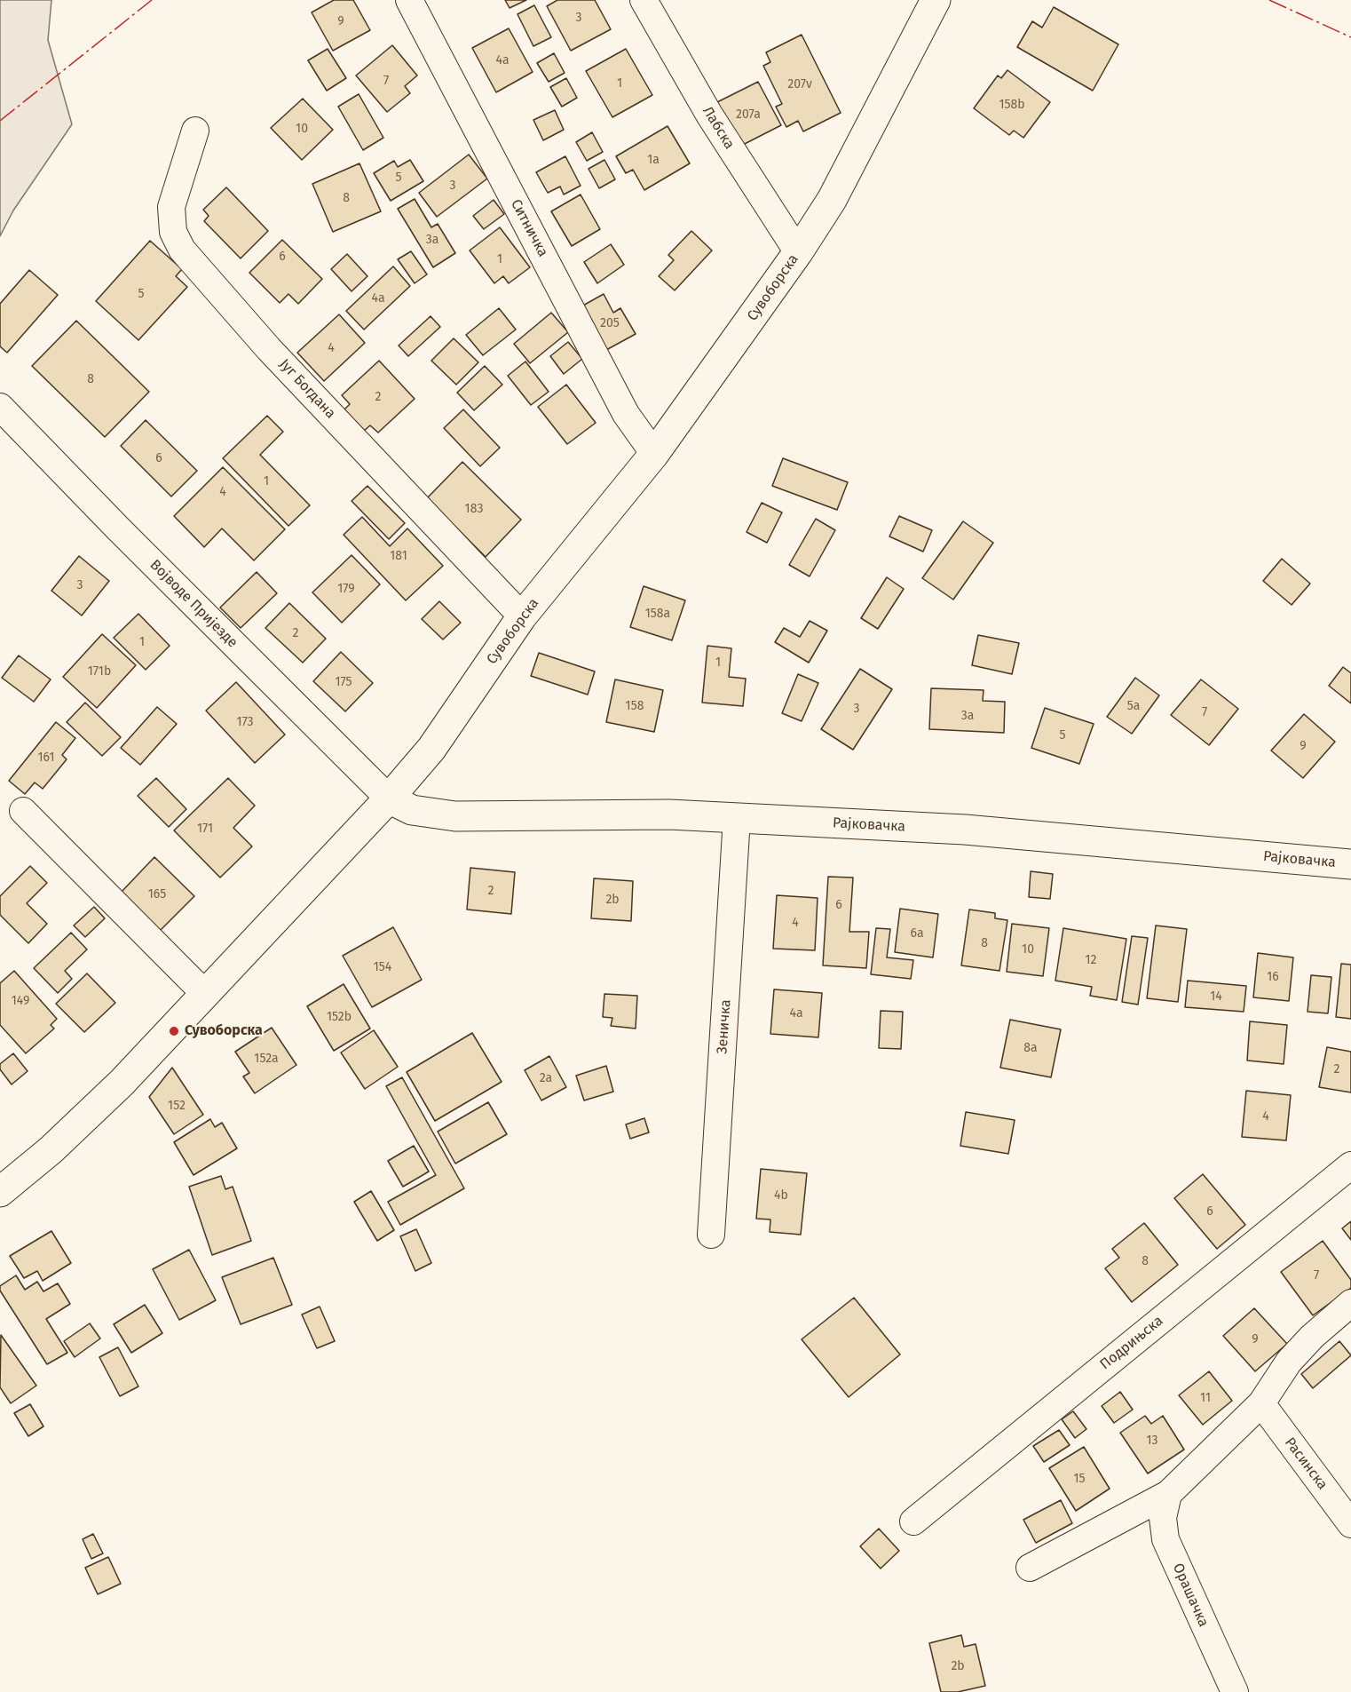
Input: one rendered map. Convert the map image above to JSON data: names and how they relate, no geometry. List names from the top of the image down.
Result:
{
  "streets": {
    "main road": ["Сувоборска", "Рајковачка"],
    "street": [
      "Лабска",
      "Ситничка",
      "Југ Богдана",
      "Војводе Пријезде",
      "Зеничка",
      "Подрињска",
      "Расинска",
      "Орашачка"
    ]
  },
  "crossings": [
    ["Лабска", "Сувоборска"],
    ["Ситничка", "Сувоборска"],
    ["Сувоборска", "Југ Богдана"],
    ["Сувоборска", "Војводе Пријезде"],
    ["Сувоборска", "Рајковачка"],
    ["Војводе Пријезде", "Рајковачка"],
    ["Рајковачка", "Зеничка"]
  ],
  "places": ["Сувоборска"],
  "house_numbers": [
    "3",
    "9",
    "4a",
    "7",
    "1",
    "207v",
    "158b",
    "207a",
    "10",
    "1a",
    "5",
    "3",
    "8",
    "3a",
    "6",
    "1",
    "5",
    "4a",
    "205",
    "4",
    "8",
    "2",
    "6",
    "1",
    "4",
    "183",
    "181",
    "3",
    "179",
    "158a",
    "2",
    "1",
    "1",
    "171b",
    "175",
    "158",
    "5a",
    "3",
    "7",
    "3a",
    "173",
    "5",
    "9",
    "161",
    "171",
    "2",
    "165",
    "2b",
    "6",
    "4",
    "6a",
    "8",
    "10",
    "12",
    "154",
    "16",
    "14",
    "149",
    "4a",
    "152b",
    "8a",
    "152a",
    "2",
    "2a",
    "152",
    "4",
    "4b",
    "6",
    "8",
    "7",
    "9",
    "11",
    "13",
    "15",
    "2b"
  ]
}
